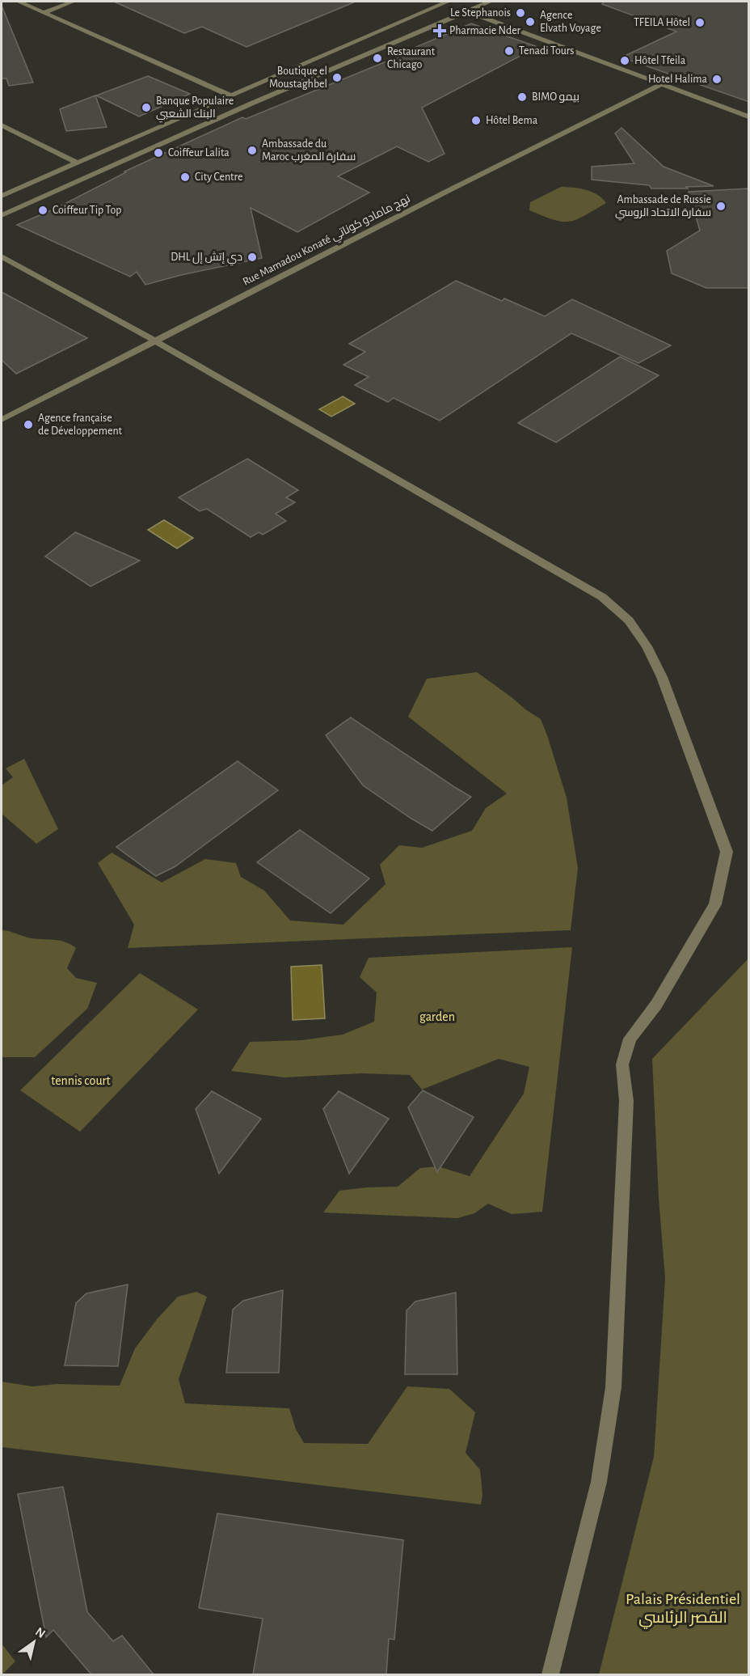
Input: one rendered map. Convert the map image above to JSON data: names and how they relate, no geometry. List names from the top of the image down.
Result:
{
  "streets": {
    "street": ["Rue Mamadou Konaté نهج مامادو كوناتي"]
  },
  "parks": ["garden", "tennis court", "Palais Présidentiel القصر الرئاسي"],
  "places": {
    "other": [
      "Le Stephanois",
      "Agence Elvath Voyage",
      "TFEILA Hôtel",
      "Tenadi Tours",
      "Restaurant Chicago",
      "Hôtel Tfeila",
      "Boutique el Moustaghbel",
      "Hotel Halima",
      "BIMO بيمو",
      "Banque Populaire البنك الشعبي",
      "Hôtel Bema",
      "Ambassade du Maroc سفارة المغرب",
      "Coiffeur Lalita",
      "City Centre",
      "Ambassade de Russie سفارة الاتحاد الروسي",
      "Coiffeur Tip Top",
      "DHL دي إتش إل",
      "Agence française de Développement"
    ],
    "health": ["Pharmacie Nder"]
  },
  "north": "top right"
}
